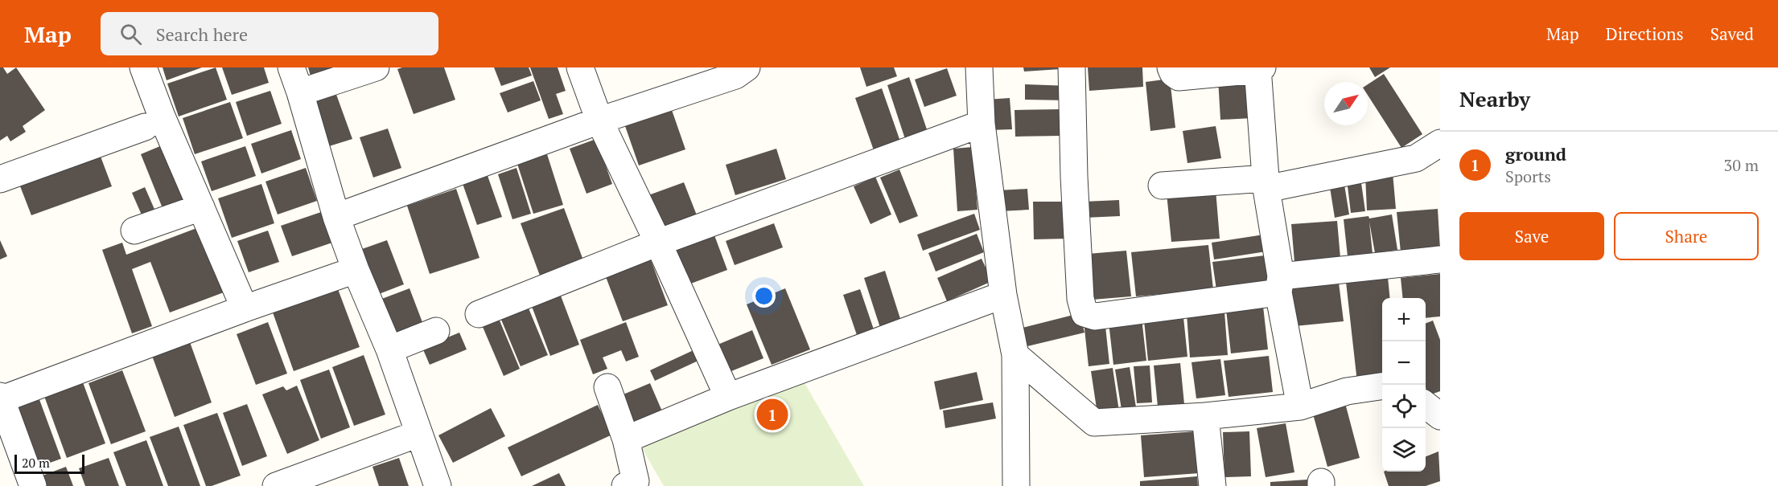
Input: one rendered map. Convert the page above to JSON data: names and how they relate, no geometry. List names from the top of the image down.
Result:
{
  "scale_bar": "20 m",
  "north": "top right",
  "page": {
    "header": "Map",
    "search": "Search here",
    "nav": ["Map", "Directions", "Saved"],
    "heading": "Nearby",
    "list": [
      {
        "mark": "1",
        "name": "ground",
        "note": "Sports",
        "value": "30 m"
      }
    ],
    "buttons": ["Save", "Share"],
    "map_buttons": ["+", "−"],
    "pins": "1",
    "scale": "20 m"
  }
}
